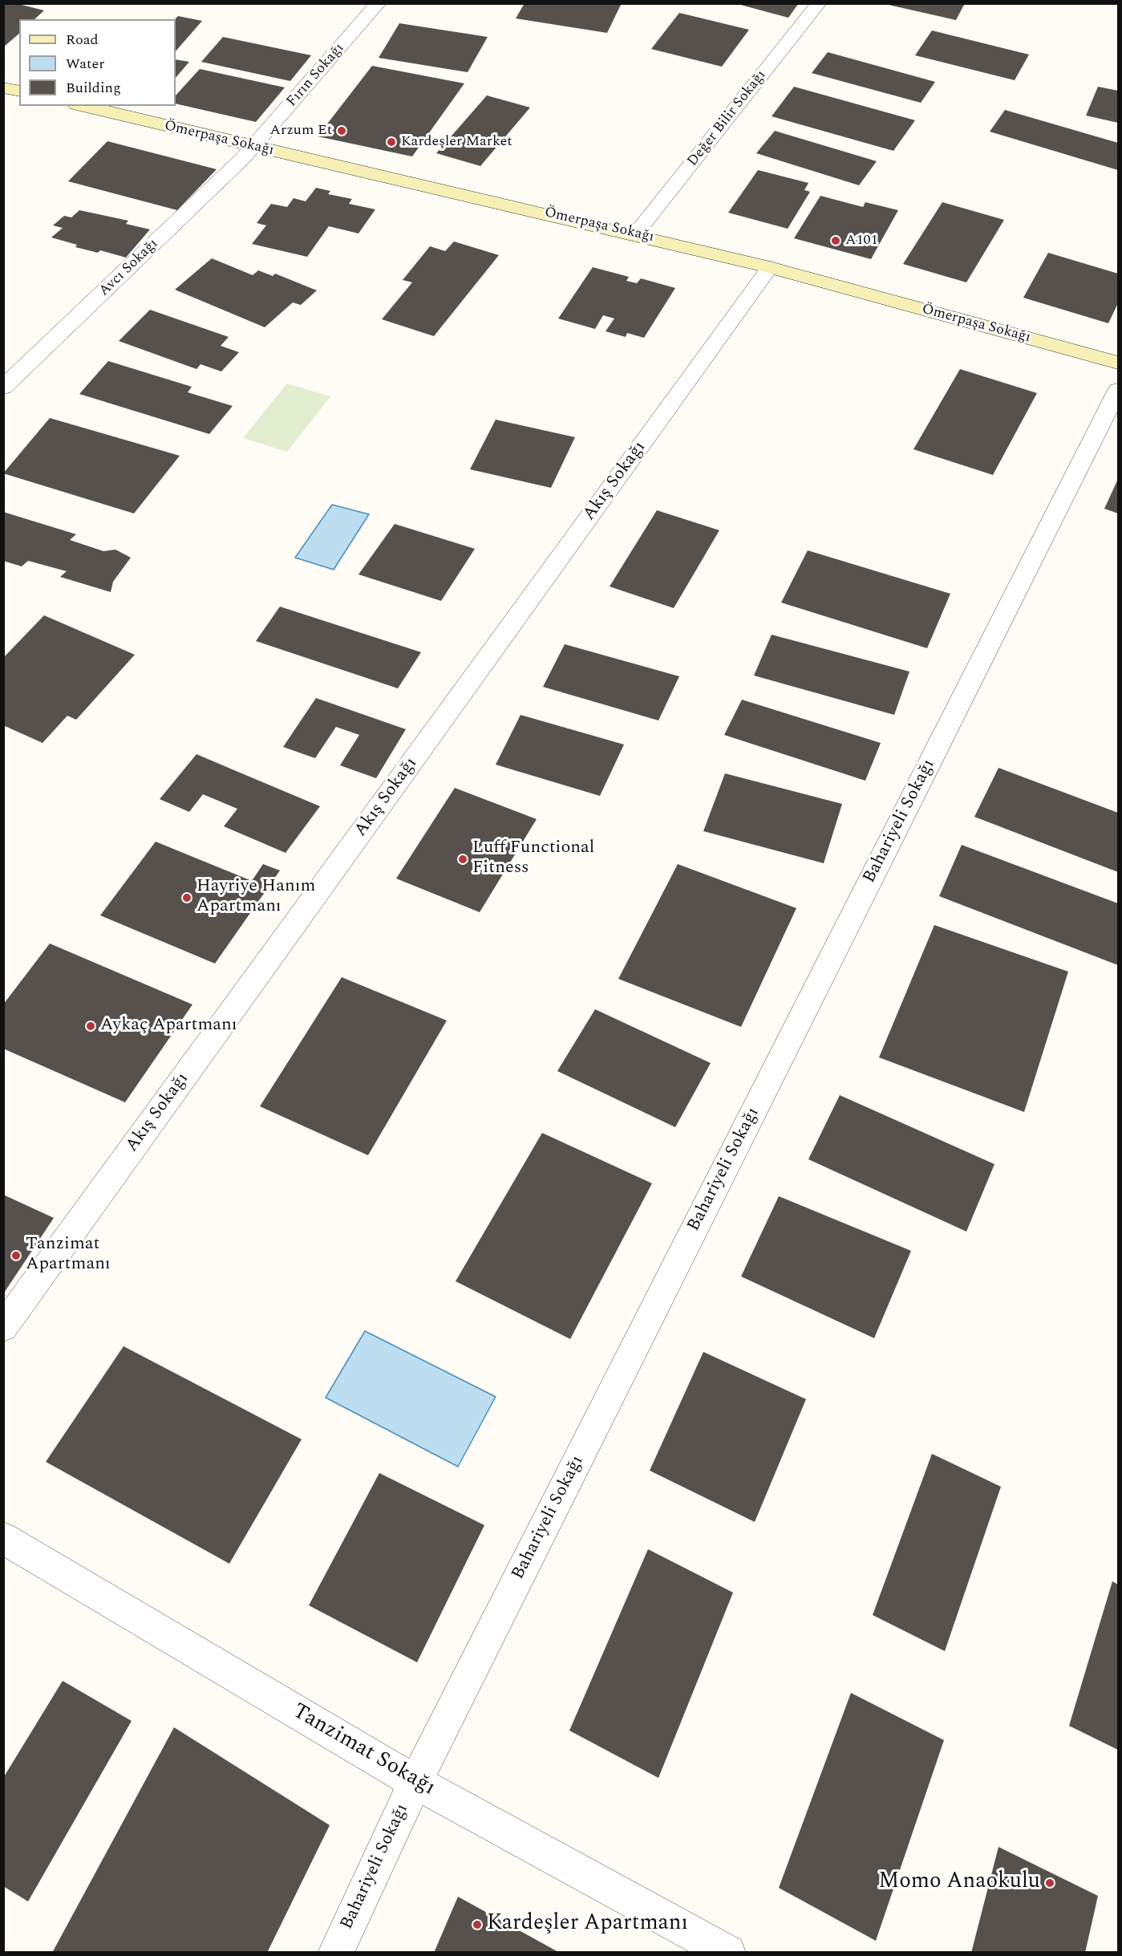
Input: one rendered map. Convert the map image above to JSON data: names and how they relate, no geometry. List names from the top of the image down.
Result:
{
  "streets": {
    "street": [
      "Fırın Sokağı",
      "Değer Bilir Sokağı",
      "Ömerpaşa Sokağı",
      "Avcı Sokağı",
      "Akış Sokağı",
      "Bahariyeli Sokağı",
      "Tanzimat Sokağı"
    ]
  },
  "crossings": [
    ["Fırın Sokağı", "Ömerpaşa Sokağı"],
    ["Fırın Sokağı", "Avcı Sokağı"],
    ["Değer Bilir Sokağı", "Ömerpaşa Sokağı"],
    ["Ömerpaşa Sokağı", "Avcı Sokağı"],
    ["Ömerpaşa Sokağı", "Akış Sokağı"],
    ["Bahariyeli Sokağı", "Tanzimat Sokağı"]
  ],
  "places": [
    "Arzum Et",
    "Kardeşler Market",
    "A101",
    "Luff Functional Fitness",
    "Hayriye Hanım Apartmanı",
    "Aykaç Apartmanı",
    "Tanzimat Apartmanı",
    "Momo Anaokulu",
    "Kardeşler Apartmanı"
  ],
  "legend": ["Road", "Water", "Building"]
}
